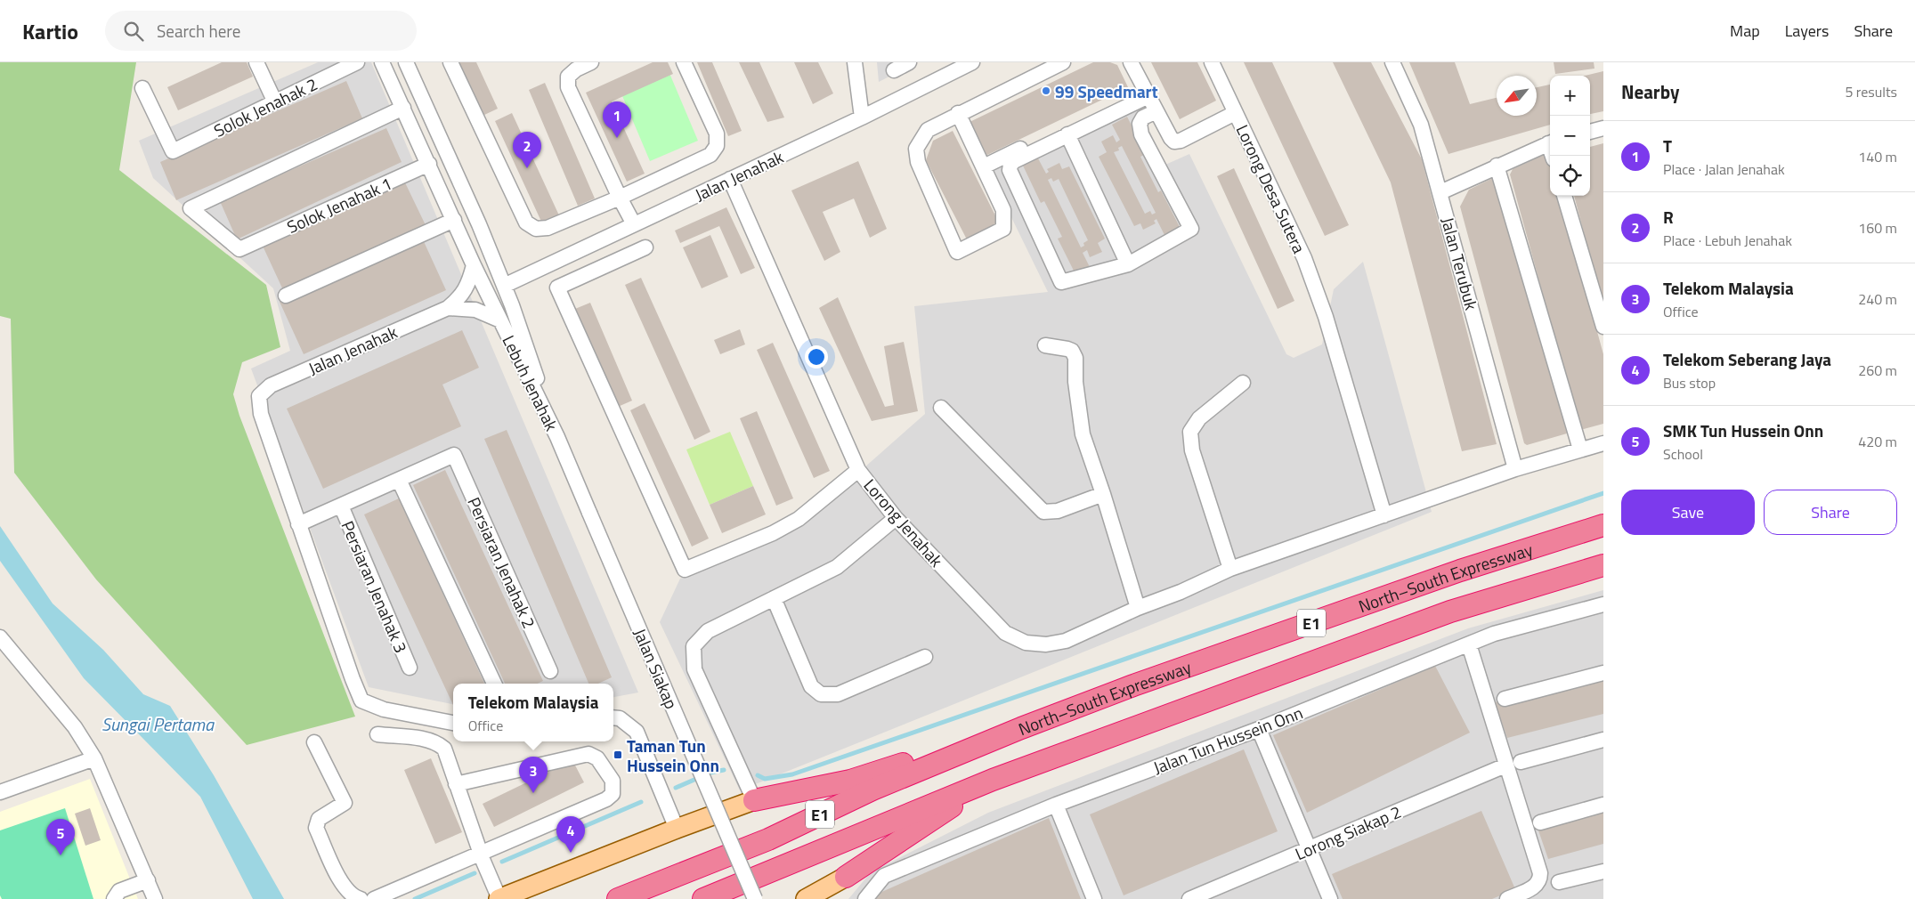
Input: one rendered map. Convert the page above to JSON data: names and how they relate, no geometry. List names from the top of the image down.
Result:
{
  "streets": {
    "highway": ["North–South Expressway", "E1"],
    "street": [
      "Solok Jenahak 2",
      "Jalan Jenahak",
      "Lorong Desa Sutera",
      "Solok Jenahak 1",
      "Jalan Terubuk",
      "Lebuh Jenahak",
      "Lorong Jenahak",
      "Persiaran Jenahak 2",
      "Persiaran Jenahak 3",
      "Jalan Siakap",
      "Jalan Tun Hussein Onn",
      "Lorong Siakap 2"
    ]
  },
  "crossings": [
    ["Jalan Jenahak", "Lebuh Jenahak"],
    ["Jalan Jenahak", "Lorong Jenahak"],
    ["Solok Jenahak 1", "Lebuh Jenahak"],
    ["Lebuh Jenahak", "Jalan Siakap"]
  ],
  "water": ["Sungai Pertama"],
  "places": {
    "other": ["99 Speedmart"],
    "transit": ["Taman Tun Hussein Onn"]
  },
  "north": "bottom left",
  "page": {
    "header": "Kartio",
    "search": "Search here",
    "nav": ["Map", "Layers", "Share"],
    "heading": ["Nearby", "5 results"],
    "map_buttons": ["+", "−"],
    "pins": [
      "1",
      "2",
      "3",
      "4",
      "5"
    ],
    "list": [
      {
        "mark": "1",
        "name": "T",
        "note": "Place · Jalan Jenahak",
        "value": "140 m"
      },
      {
        "mark": "2",
        "name": "R",
        "note": "Place · Lebuh Jenahak",
        "value": "160 m"
      },
      {
        "mark": "3",
        "name": "Telekom Malaysia",
        "note": "Office",
        "value": "240 m"
      },
      {
        "mark": "4",
        "name": "Telekom Seberang Jaya",
        "note": "Bus stop",
        "value": "260 m"
      },
      {
        "mark": "5",
        "name": "SMK Tun Hussein Onn",
        "note": "School",
        "value": "420 m"
      }
    ],
    "buttons": ["Save", "Share"],
    "popup": ["Telekom Malaysia", "Office"]
  }
}
